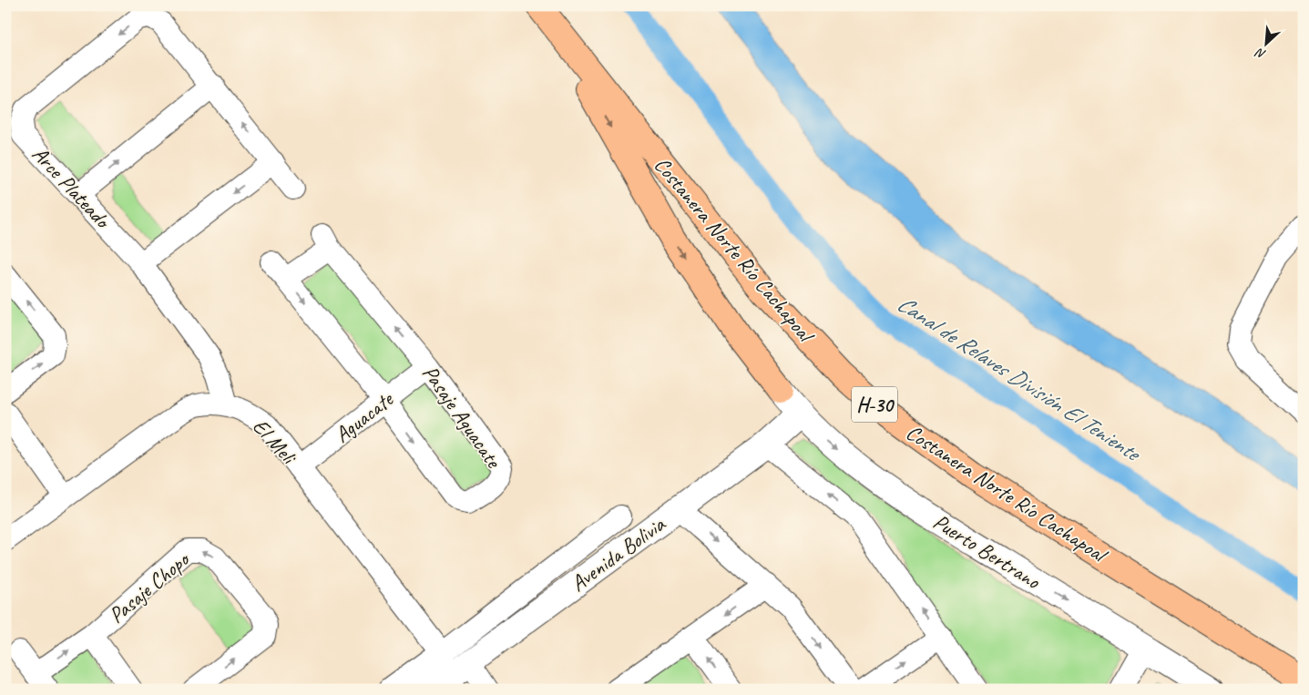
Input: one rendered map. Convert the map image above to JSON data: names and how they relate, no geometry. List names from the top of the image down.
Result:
{
  "streets": {
    "main road": ["Costanera Norte Río Cachapoal", "H-30"],
    "street": [
      "Arce Plateado",
      "Pasaje Aguacate",
      "Aguacate",
      "El Meli",
      "Puerto Bertrano",
      "Avenida Bolivia",
      "Pasaje Chopo"
    ]
  },
  "crossings": [
    ["Arce Plateado", "El Meli"],
    ["Pasaje Aguacate", "Aguacate"],
    ["Aguacate", "El Meli"],
    ["El Meli", "Avenida Bolivia"],
    ["Puerto Bertrano", "Avenida Bolivia"]
  ],
  "water": ["Canal de Relaves División El Teniente"],
  "north": "bottom left"
}
